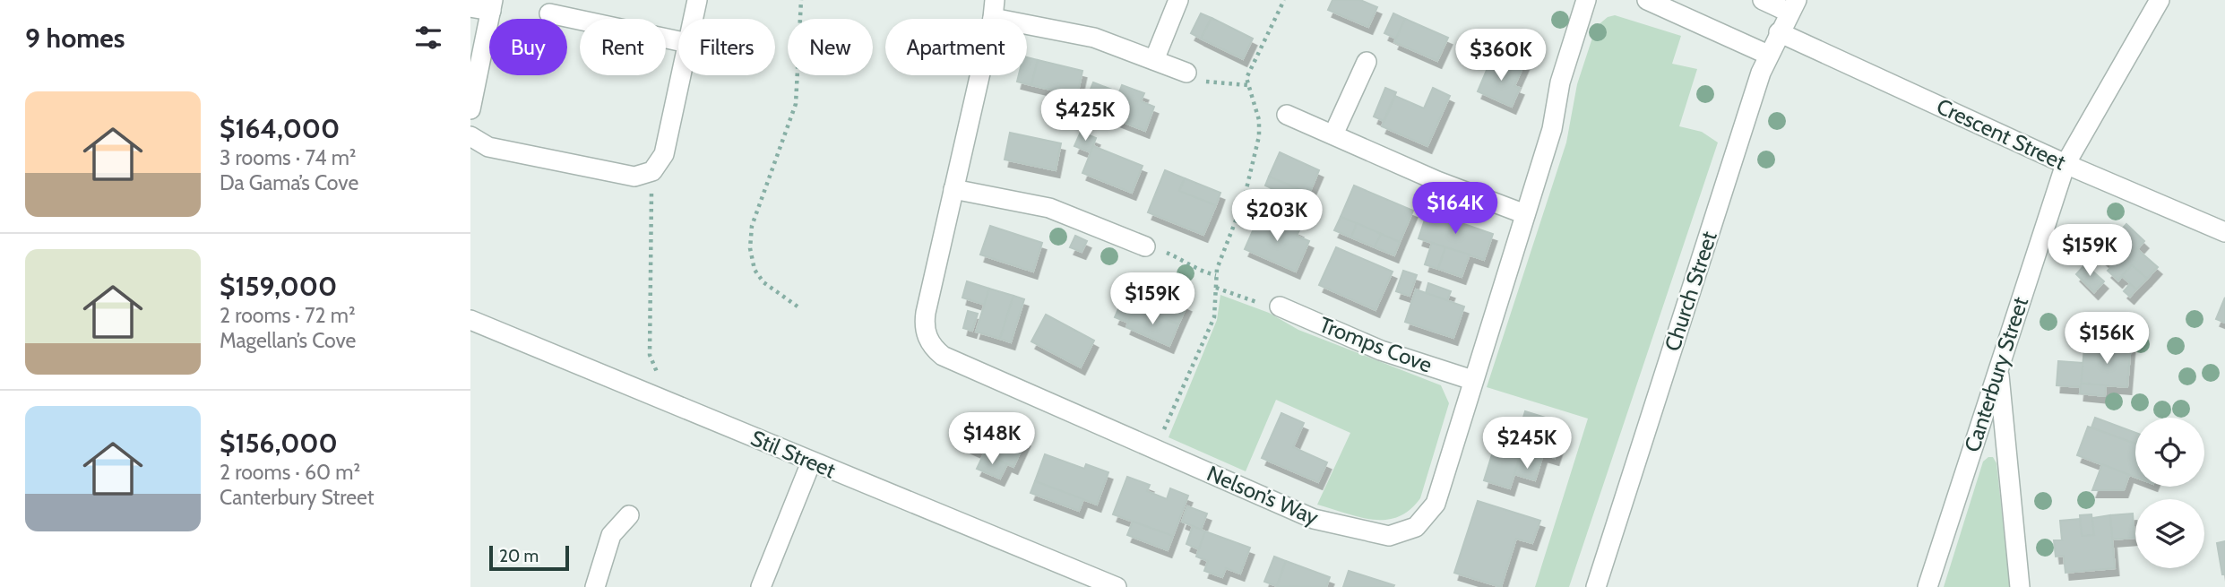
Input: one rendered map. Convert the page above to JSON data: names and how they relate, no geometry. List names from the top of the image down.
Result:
{
  "streets": {
    "street": [
      "Crescent Street",
      "Church Street",
      "Tromps Cove",
      "Canterbury Street",
      "Stil Street",
      "Nelson’s Way"
    ]
  },
  "crossings": [
    ["Crescent Street", "Church Street"],
    ["Crescent Street", "Canterbury Street"],
    ["Tromps Cove", "Nelson’s Way"]
  ],
  "scale_bar": "20 m",
  "page": {
    "heading": "9 homes",
    "chip": [
      "Buy",
      "Rent",
      "Filters",
      "New",
      "Apartment"
    ],
    "price": [
      "$360K",
      "$425K",
      "$164K",
      "$203K",
      "$159K",
      "$159K",
      "$156K",
      "$148K",
      "$245K"
    ],
    "list": [
      {
        "name": "$164,000",
        "note": "3 rooms · 74 m² · Da Gama’s Cove"
      },
      {
        "name": "$159,000",
        "note": "2 rooms · 72 m² · Magellan’s Cove"
      },
      {
        "name": "$156,000",
        "note": "2 rooms · 60 m² · Canterbury Street"
      }
    ],
    "scale": "20 m"
  }
}
